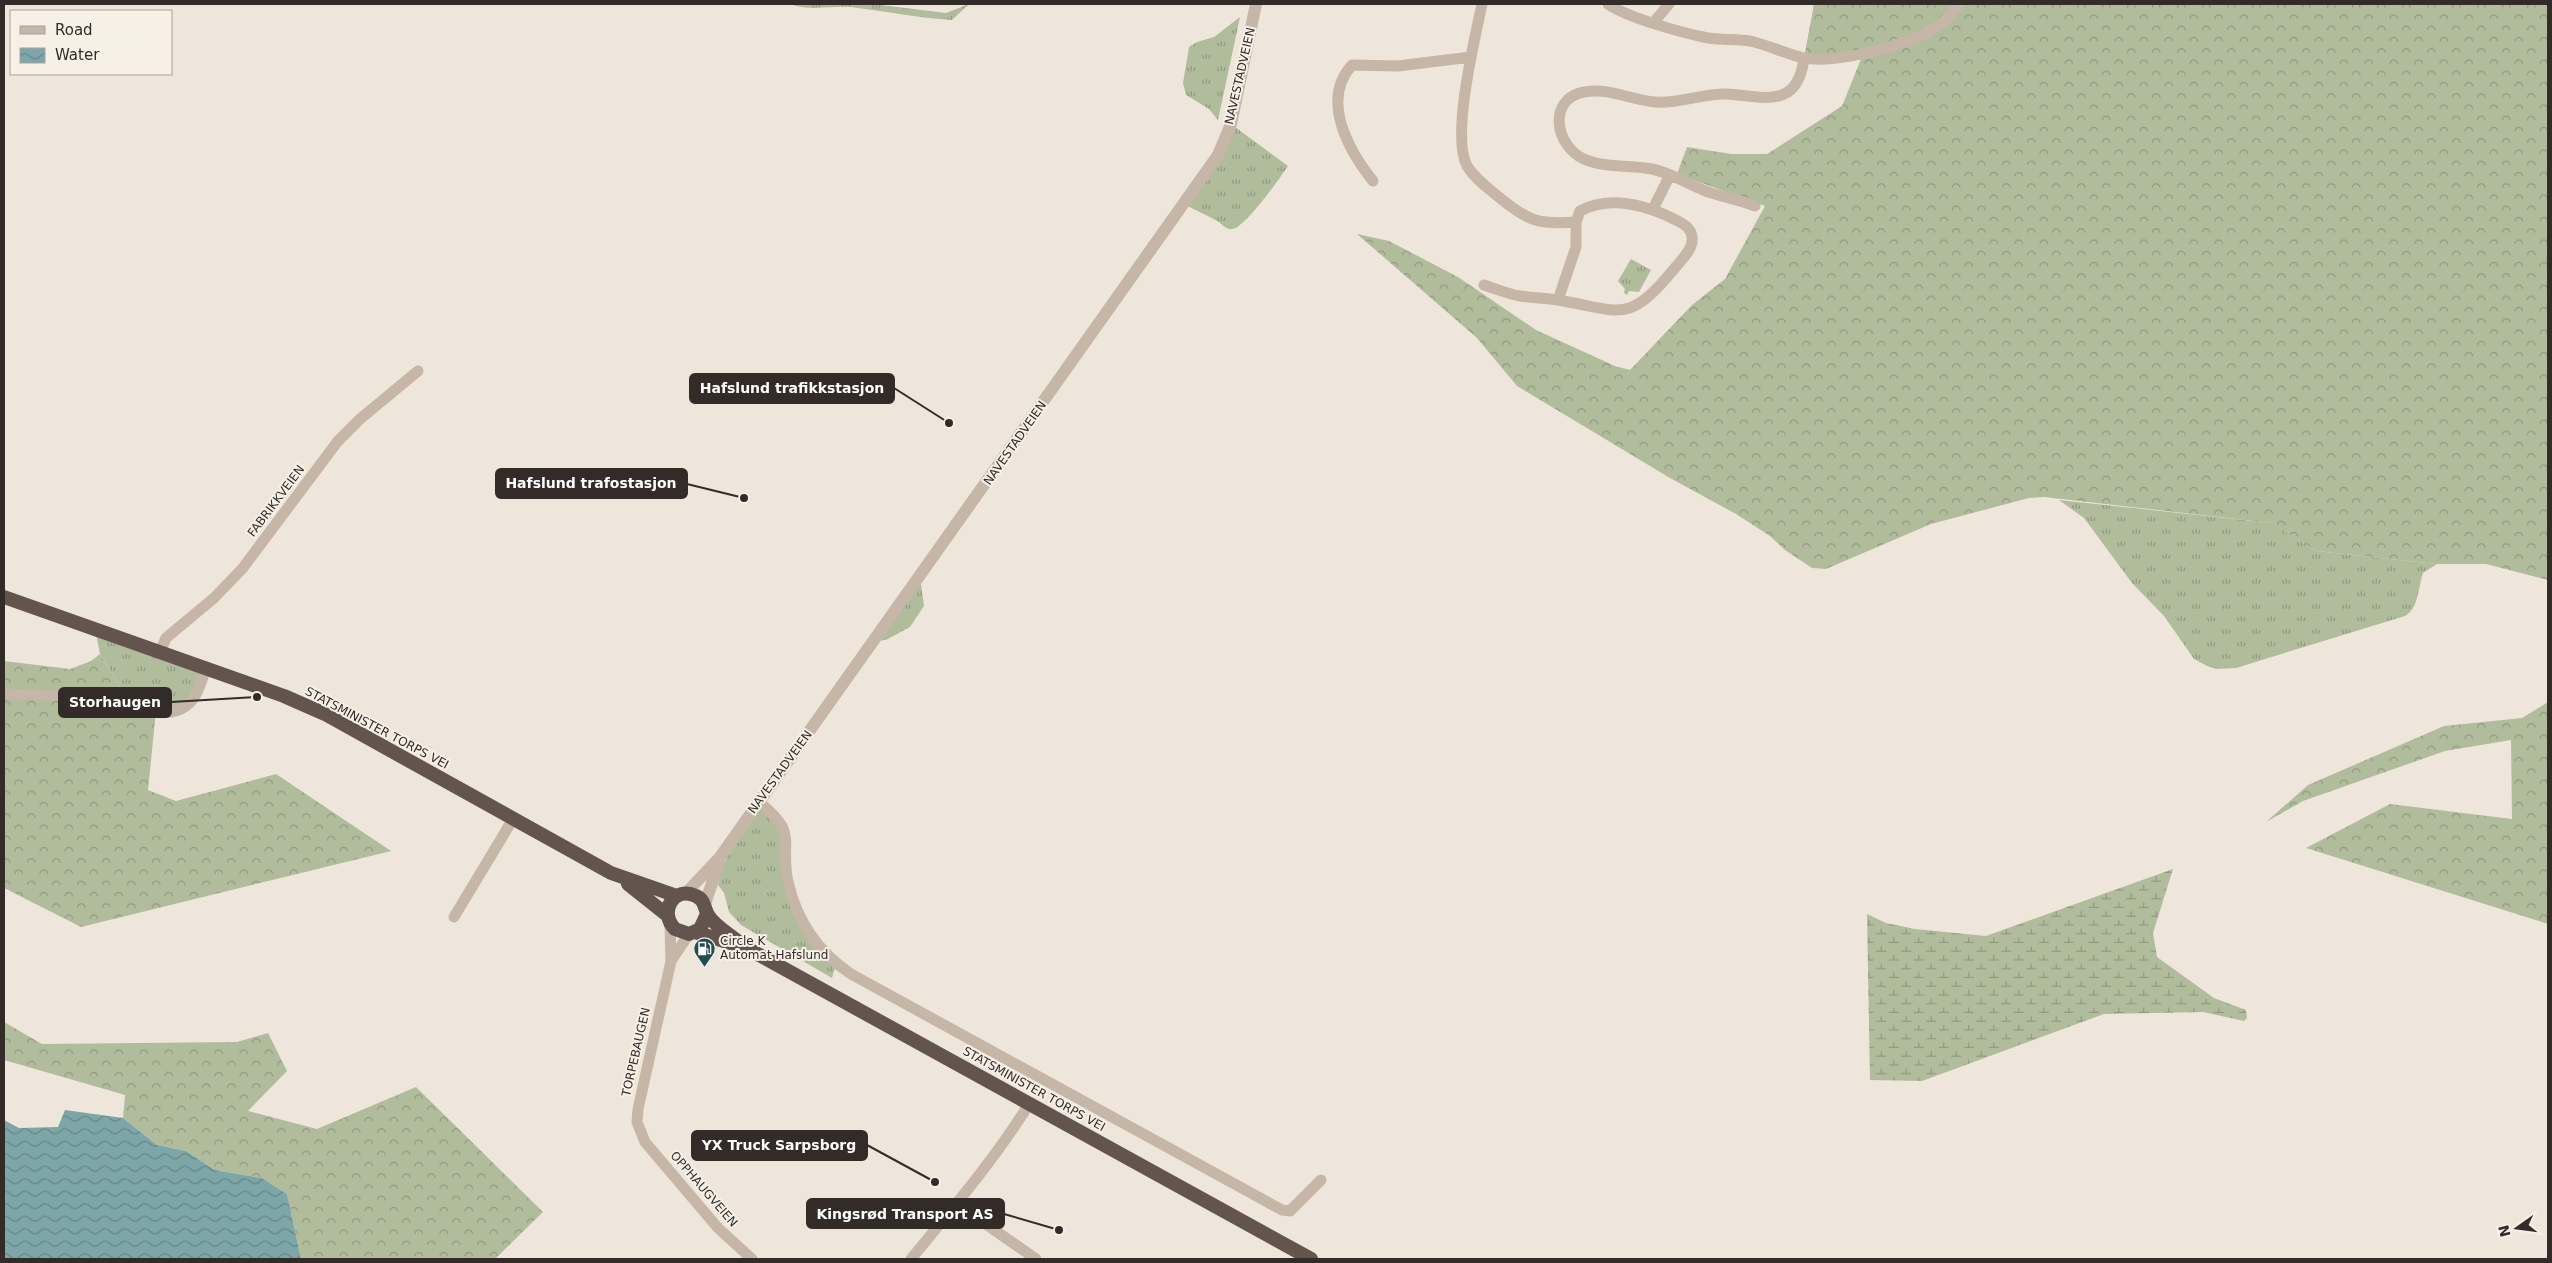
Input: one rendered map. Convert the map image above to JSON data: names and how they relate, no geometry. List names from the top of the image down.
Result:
{
  "streets": {
    "highway": ["STATSMINISTER TORPS VEI"],
    "street": [
      "NAVESTADVEIEN",
      "FABRIKKVEIEN",
      "TORPEBAUGEN",
      "OPPHAUGVEIEN"
    ]
  },
  "crossings": [
    ["NAVESTADVEIEN", "STATSMINISTER TORPS VEI"],
    ["FABRIKKVEIEN", "STATSMINISTER TORPS VEI"],
    ["TORPEBAUGEN", "OPPHAUGVEIEN"]
  ],
  "places": {
    "other": [
      "Hafslund trafikkstasjon",
      "Hafslund trafostasjon",
      "Storhaugen",
      "YX Truck Sarpsborg",
      "Kingsrød Transport AS"
    ],
    "fuel station": ["Circle K Automat Hafslund"]
  },
  "legend": ["Road", "Water"],
  "north": "left"
}
